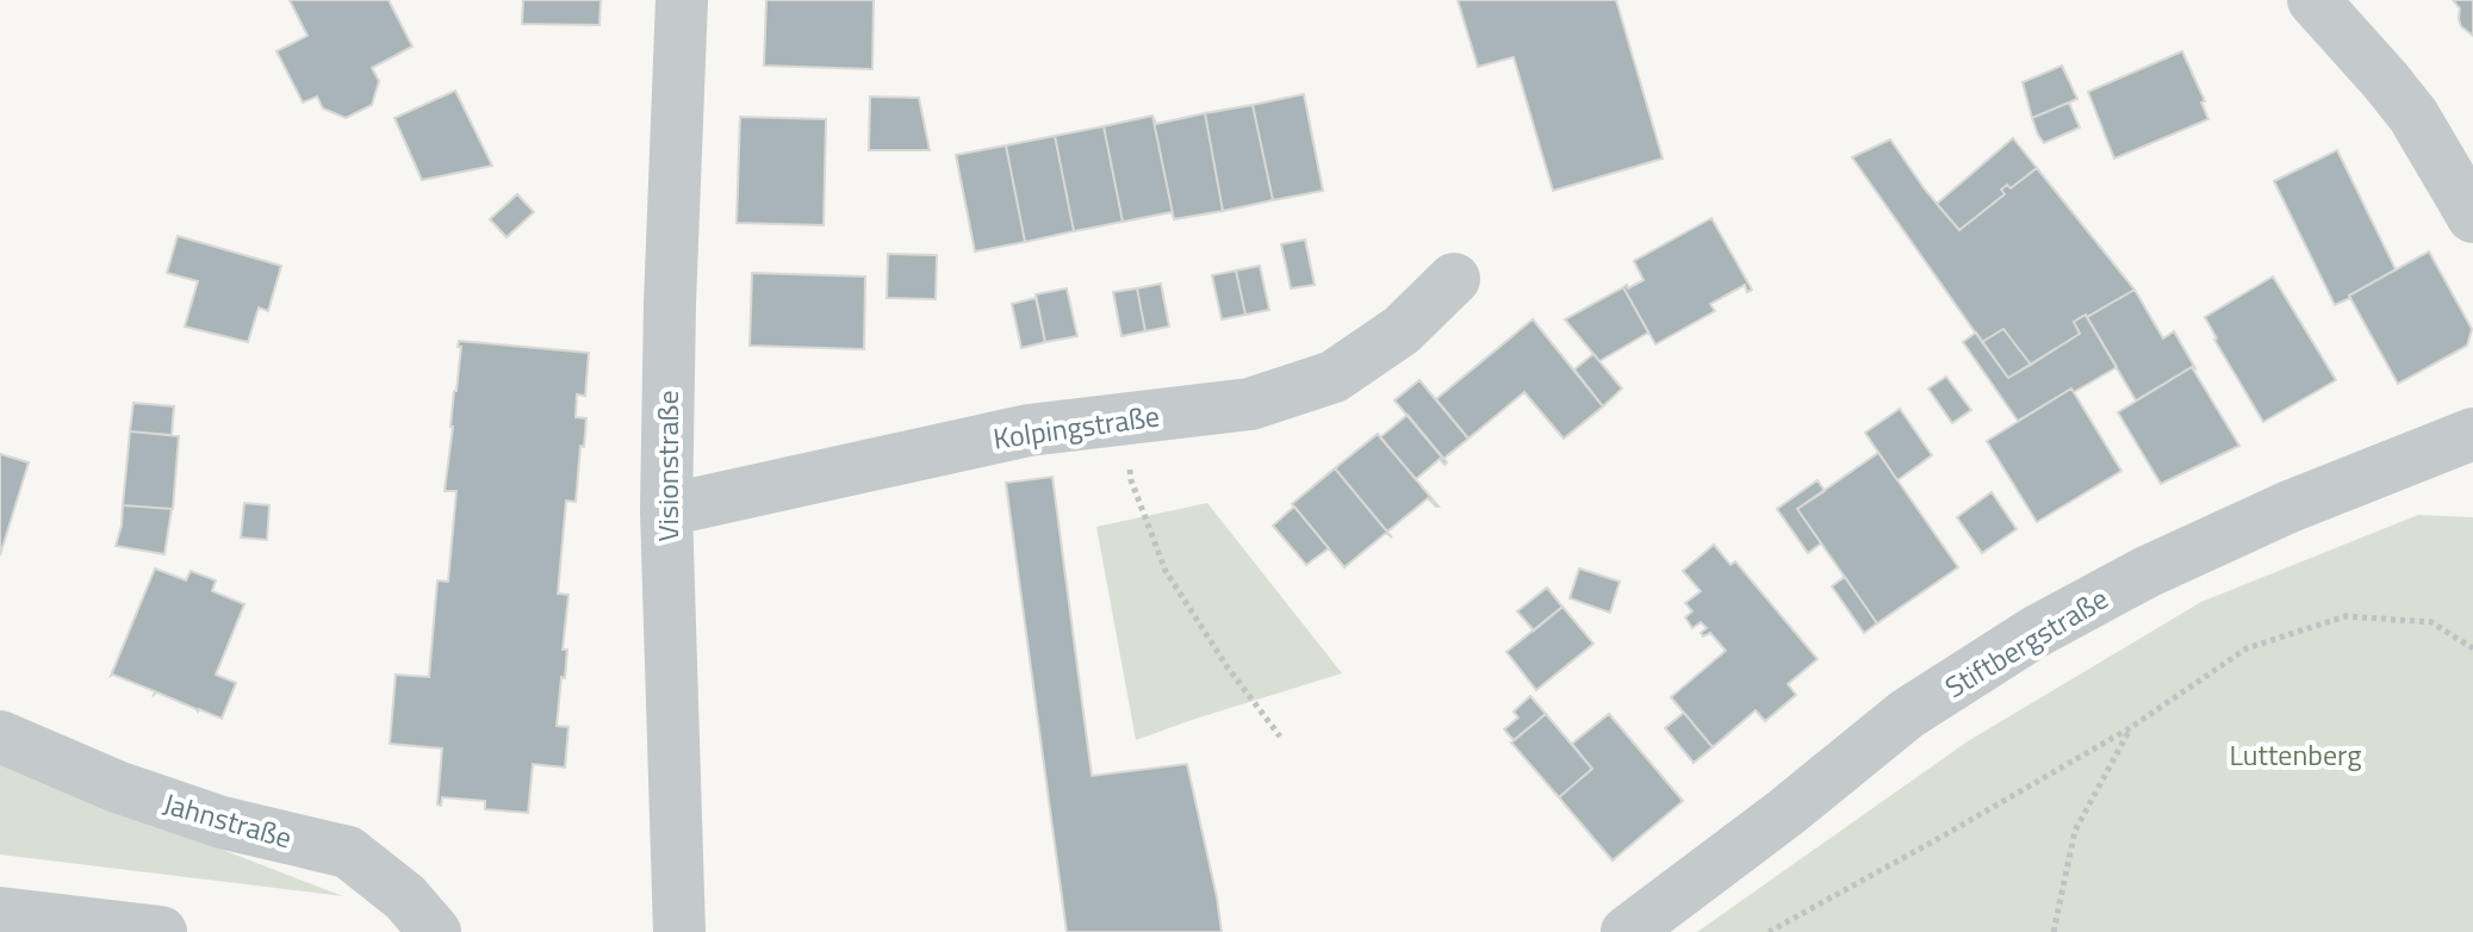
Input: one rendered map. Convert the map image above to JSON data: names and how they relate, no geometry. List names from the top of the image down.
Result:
{
  "streets": {
    "street": [
      "Kolpingstraße",
      "Visionstraße",
      "Stiftbergstraße",
      "Jahnstraße"
    ]
  },
  "crossings": [
    ["Kolpingstraße", "Visionstraße"]
  ],
  "parks": ["Luttenberg"]
}
